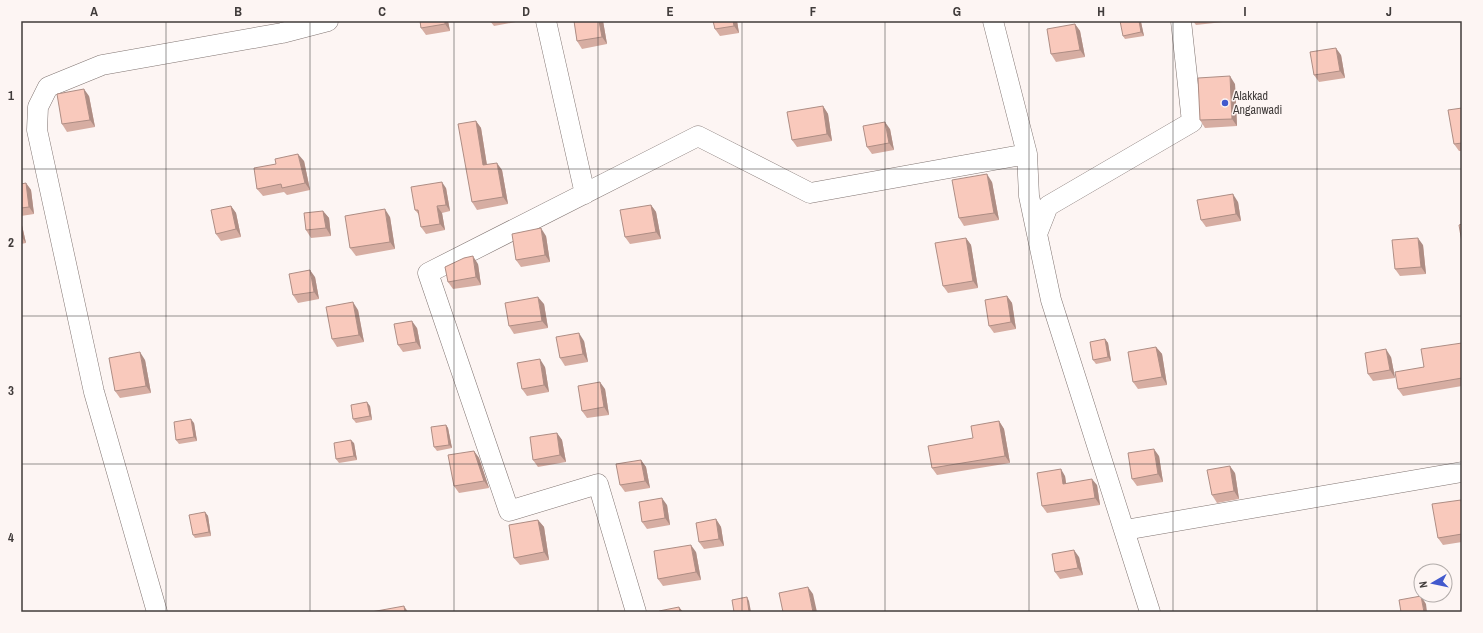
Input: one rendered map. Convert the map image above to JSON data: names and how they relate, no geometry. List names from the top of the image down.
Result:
{
  "places": ["Alakkad Anganwadi"],
  "north": "left",
  "grid": {
    "columns": [
      "A",
      "B",
      "C",
      "D",
      "E",
      "F",
      "G",
      "H",
      "I",
      "J"
    ],
    "rows": [
      "1",
      "2",
      "3",
      "4"
    ]
  }
}
